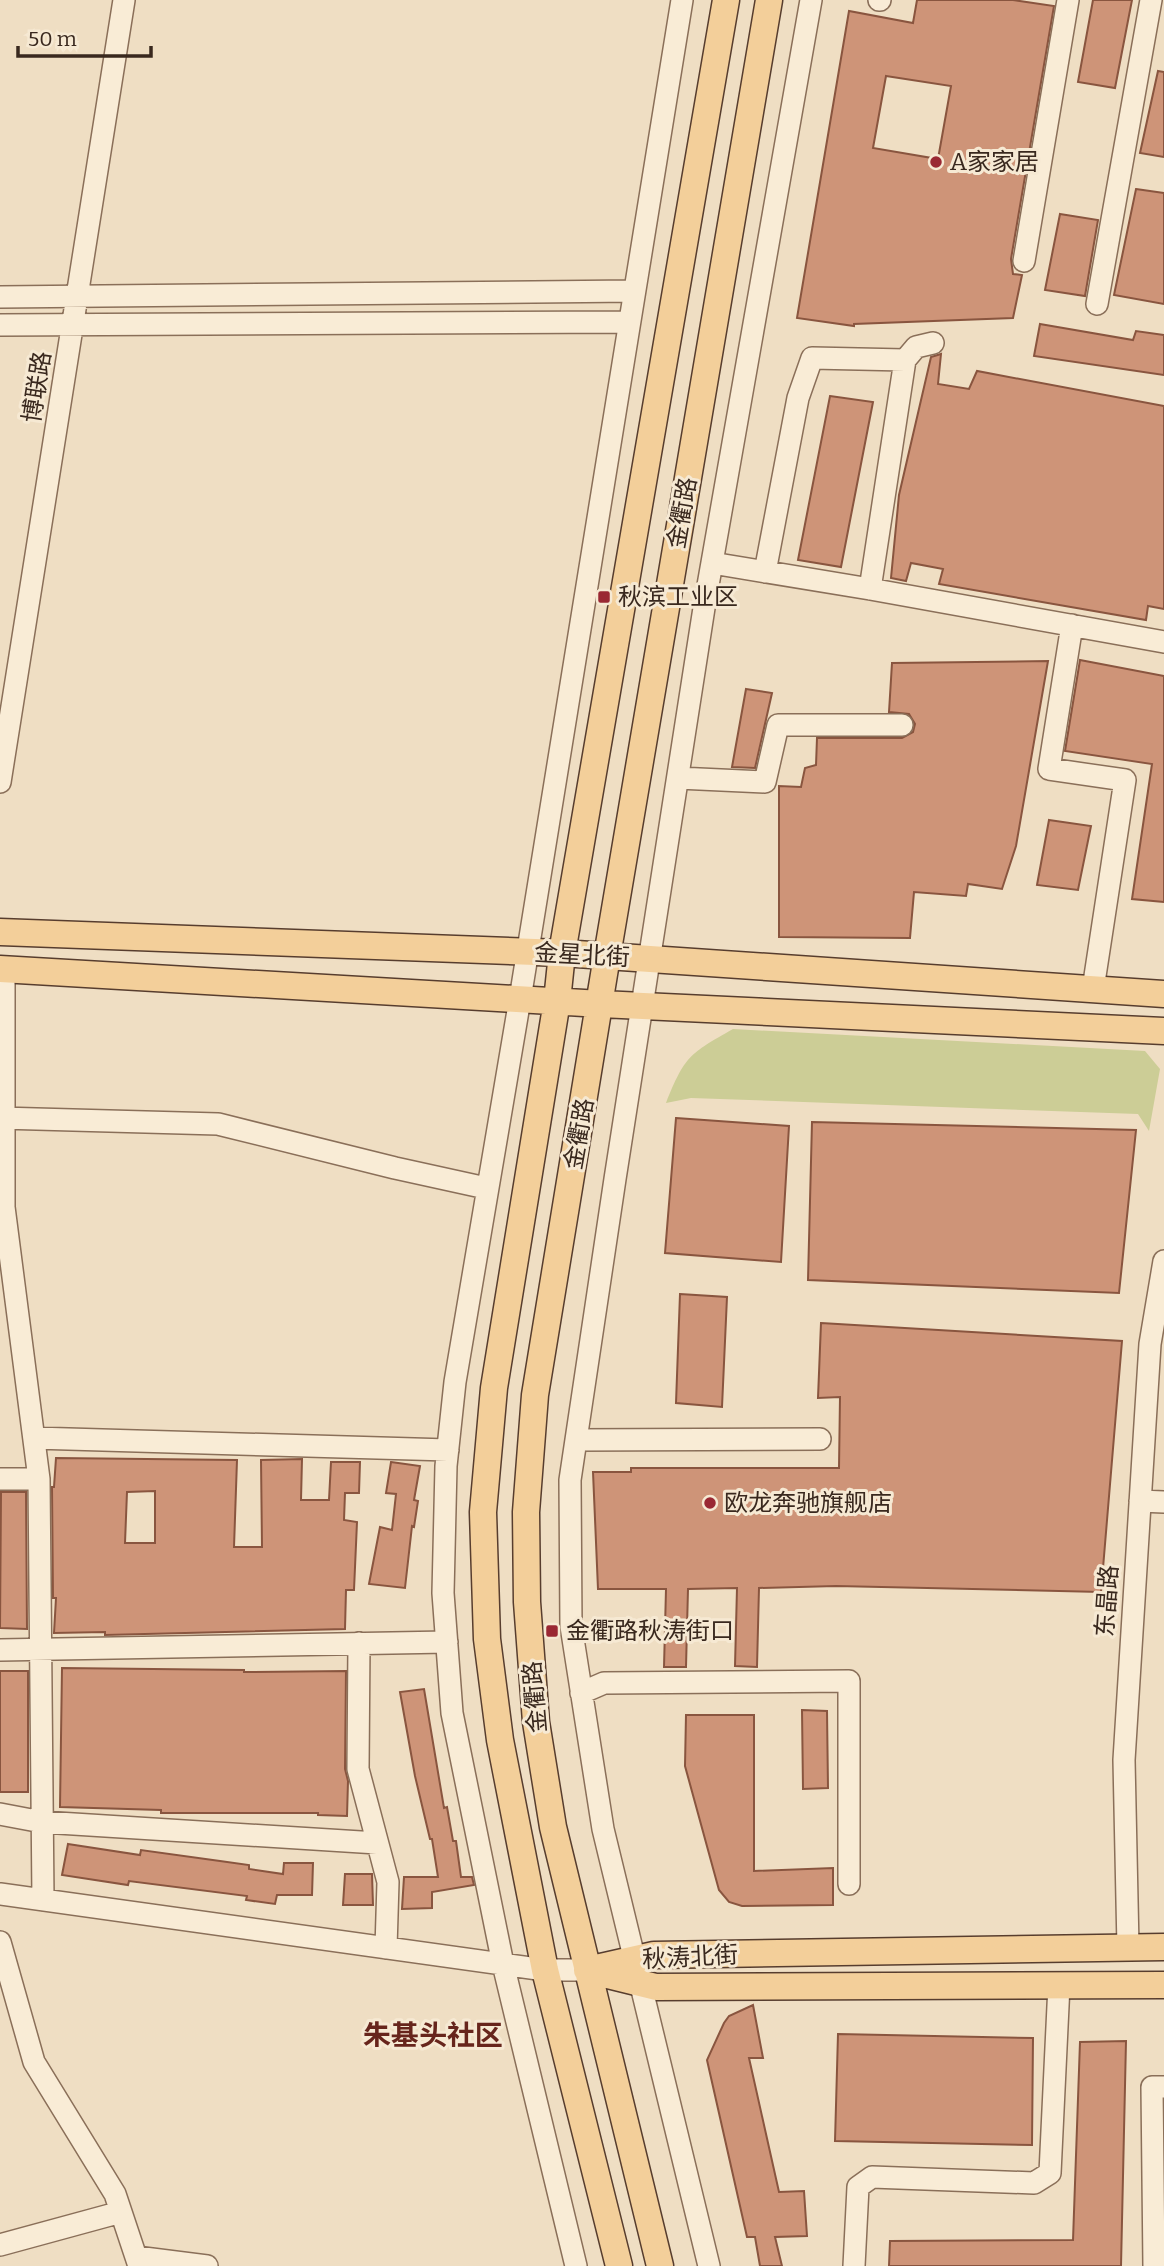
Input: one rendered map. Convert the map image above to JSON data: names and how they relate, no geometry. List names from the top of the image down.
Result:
{
  "streets": {
    "main road": ["金衢路", "金星北街", "秋涛北街"],
    "street": ["博联路", "东晶路"]
  },
  "crossings": [
    ["金衢路", "金星北街"],
    ["金衢路", "秋涛北街"],
    ["东晶路", "秋涛北街"]
  ],
  "districts": ["朱基头社区"],
  "places": {
    "other": ["A家家居", "欧龙奔驰旗舰店"],
    "transit": ["秋滨工业区", "金衢路秋涛街口"]
  },
  "scale_bar": "50 m"
}
